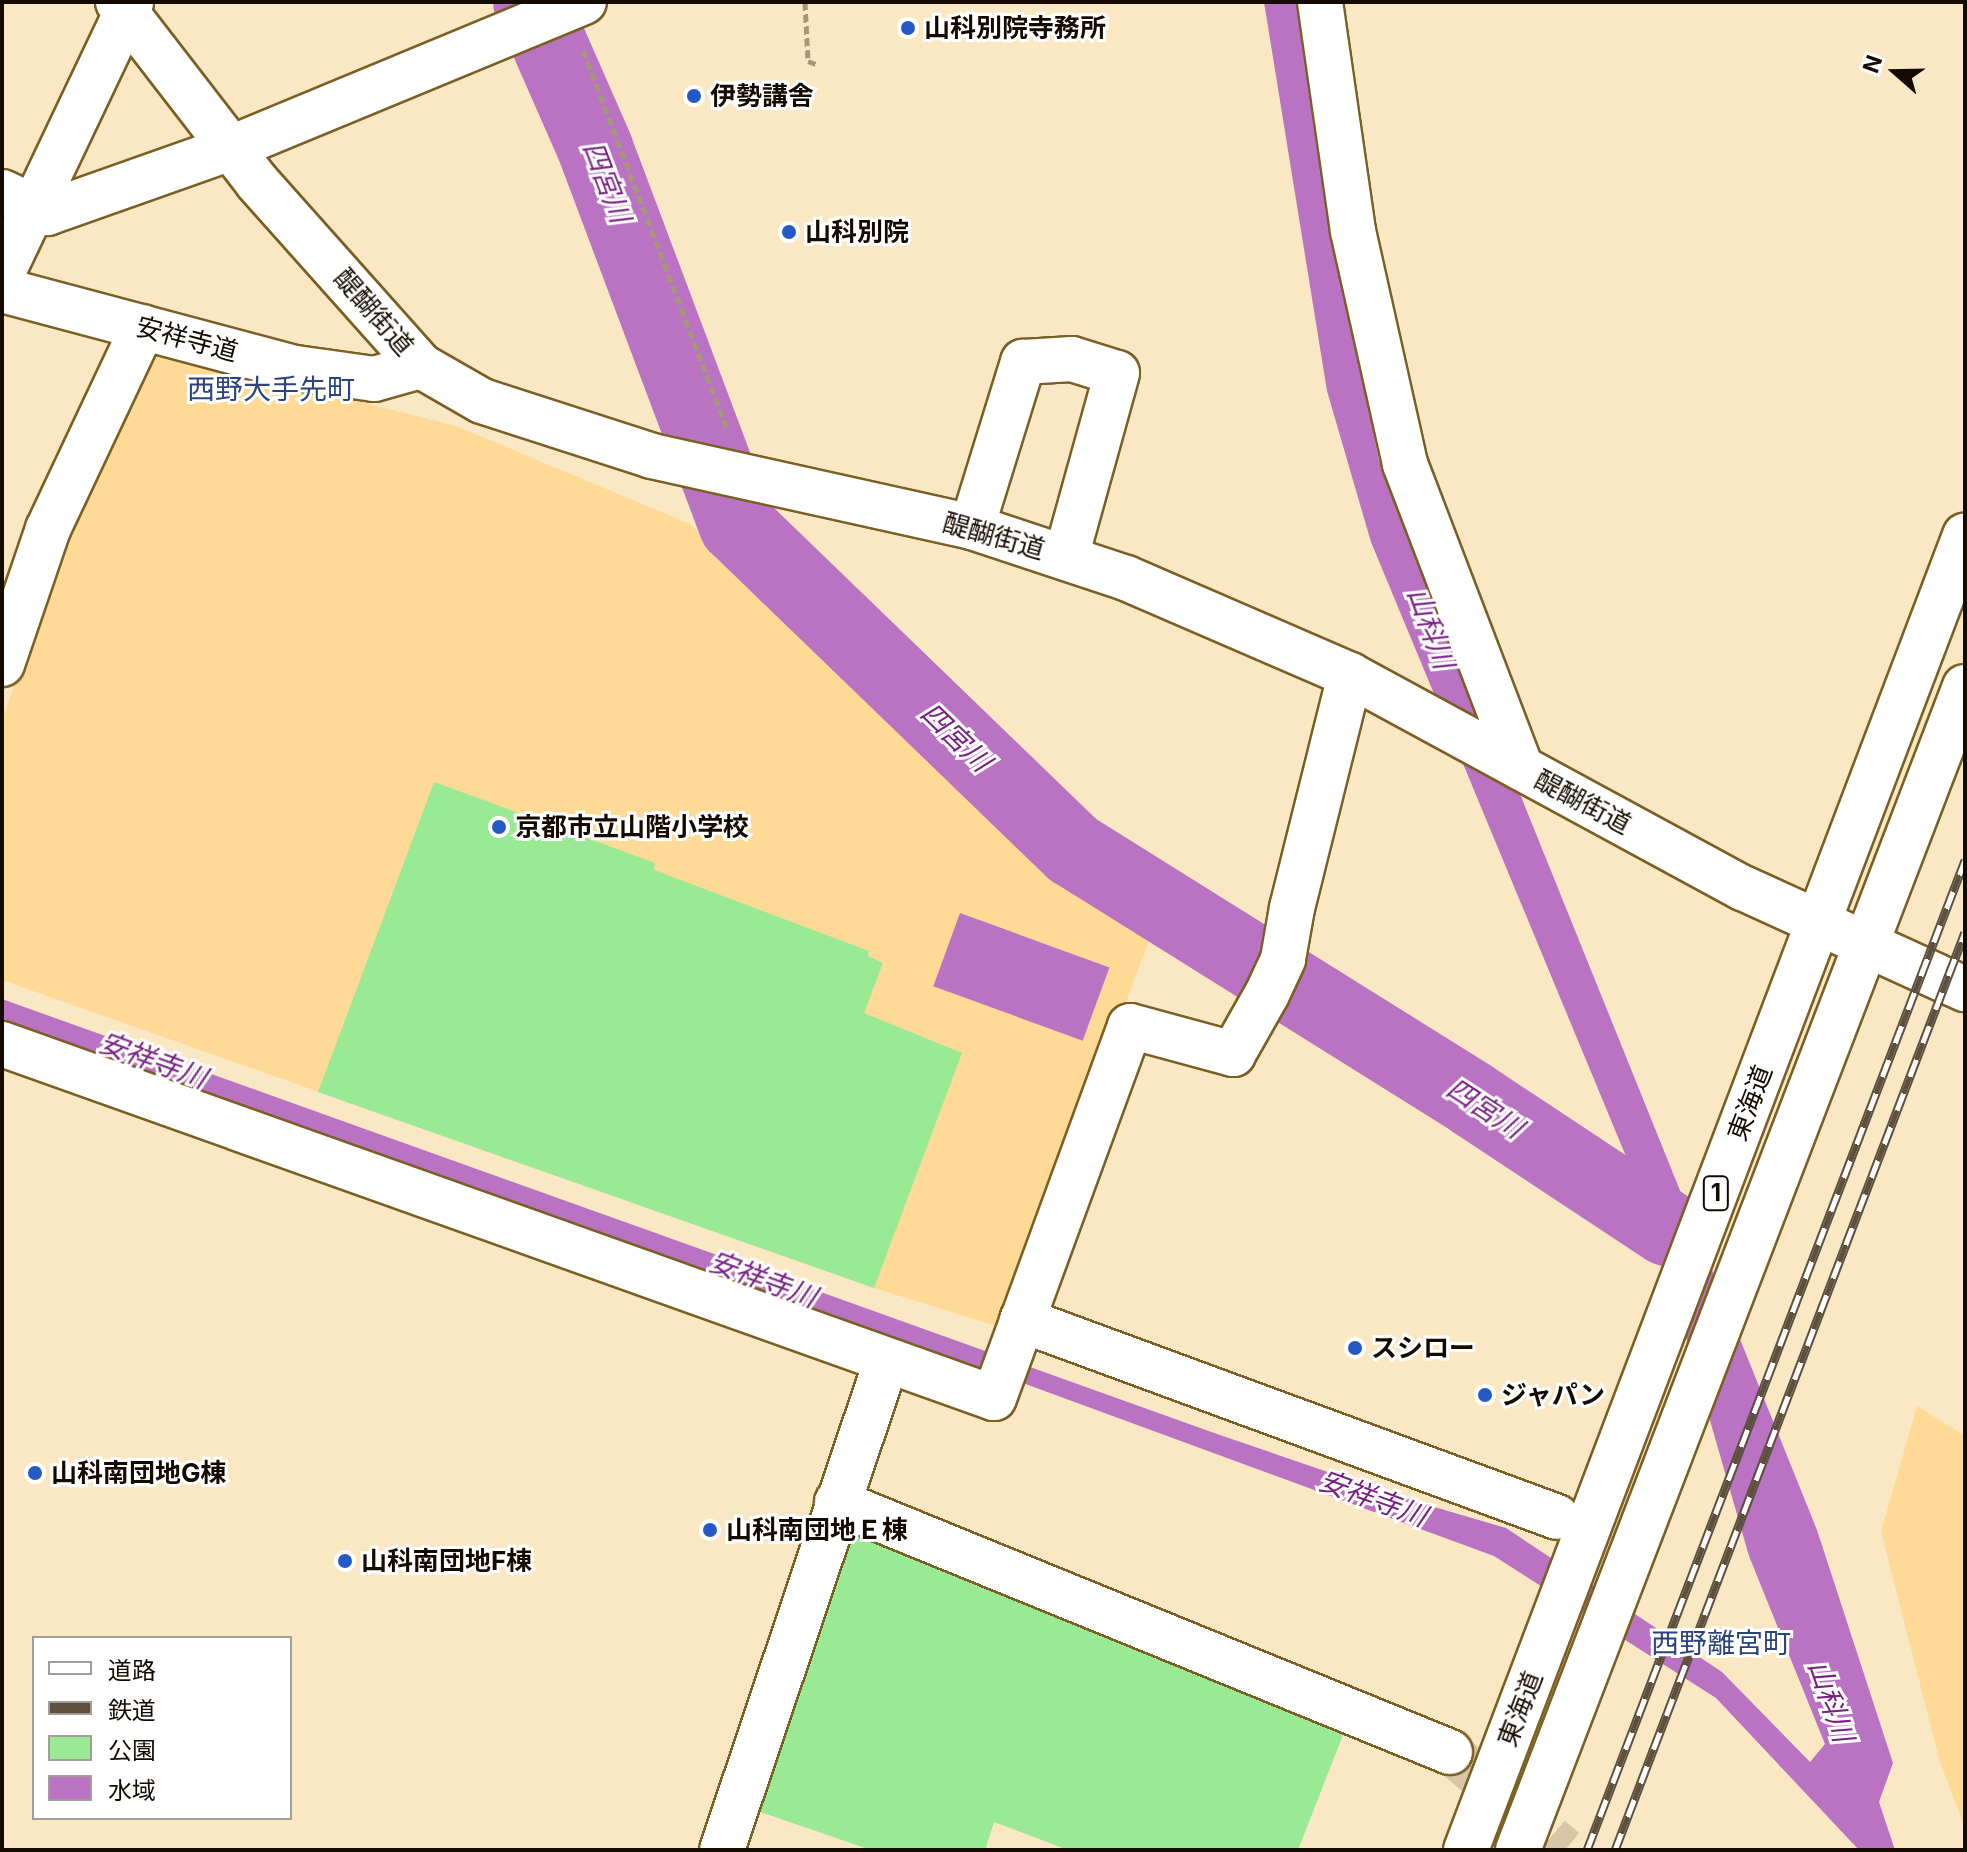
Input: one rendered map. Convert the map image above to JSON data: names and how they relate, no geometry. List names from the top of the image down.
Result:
{
  "streets": {
    "main road": [
      "醍醐街道",
      "安祥寺道",
      "東海道",
      "1"
    ]
  },
  "crossings": [
    ["醍醐街道", "安祥寺道"],
    ["醍醐街道", "東海道"]
  ],
  "districts": ["西野大手先町", "西野離宮町"],
  "water": ["四宮川", "山科川", "安祥寺川"],
  "places": [
    "山科別院寺務所",
    "伊勢講舎",
    "山科別院",
    "京都市立山階小学校",
    "スシロー",
    "ジャパン",
    "山科南団地G棟",
    "山科南団地Ｅ棟",
    "山科南団地F棟"
  ],
  "legend": [
    "道路",
    "鉄道",
    "公園",
    "水域"
  ],
  "north": "left"
}
